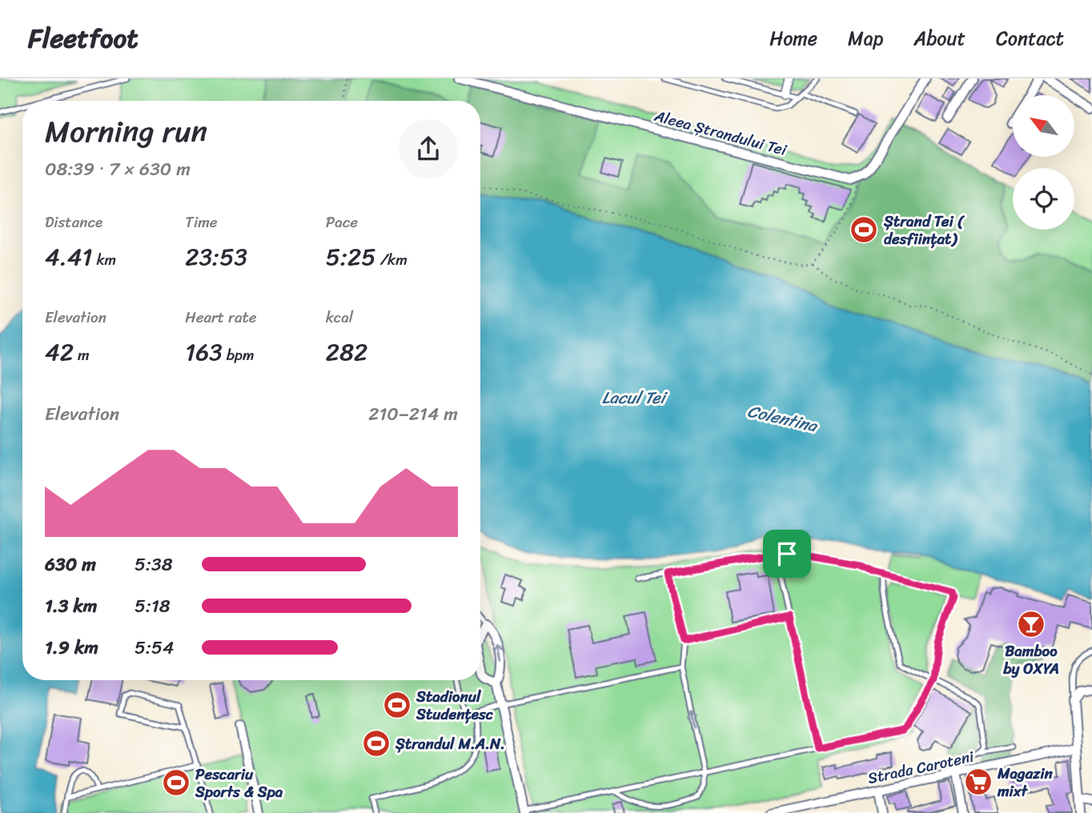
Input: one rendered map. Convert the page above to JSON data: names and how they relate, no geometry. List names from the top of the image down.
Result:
{
  "streets": {
    "street": ["Aleea Ștrandului Tei", "Strada Caroteni"]
  },
  "water": ["Lacul Tei", "Colentina"],
  "places": {
    "sports": [
      "Ștrand Tei ( desființat)",
      "Stadionul Studențesc",
      "Ștrandul M.A.N.",
      "Pescariu Sports & Spa"
    ],
    "bar": ["Bamboo by OXYA"],
    "supermarket": ["Magazin mixt"]
  },
  "north": "top left",
  "page": {
    "header": "Fleetfoot",
    "nav": [
      "Home",
      "Map",
      "About",
      "Contact"
    ],
    "heading": ["Morning run", "08:39 · 7 × 630 m"],
    "stats": [
      ["Distance", "4.41 km"],
      ["Time", "23:53"],
      ["Pace", "5:25 /km"],
      ["Elevation", "42 m"],
      ["Heart rate", "163 bpm"],
      ["kcal", "282"]
    ],
    "chart": ["Elevation", "210–214 m"],
    "list": [
      {
        "name": "630 m",
        "note": "5:38"
      },
      {
        "name": "1.3 km",
        "note": "5:18"
      },
      {
        "name": "1.9 km",
        "note": "5:54"
      }
    ]
  }
}
